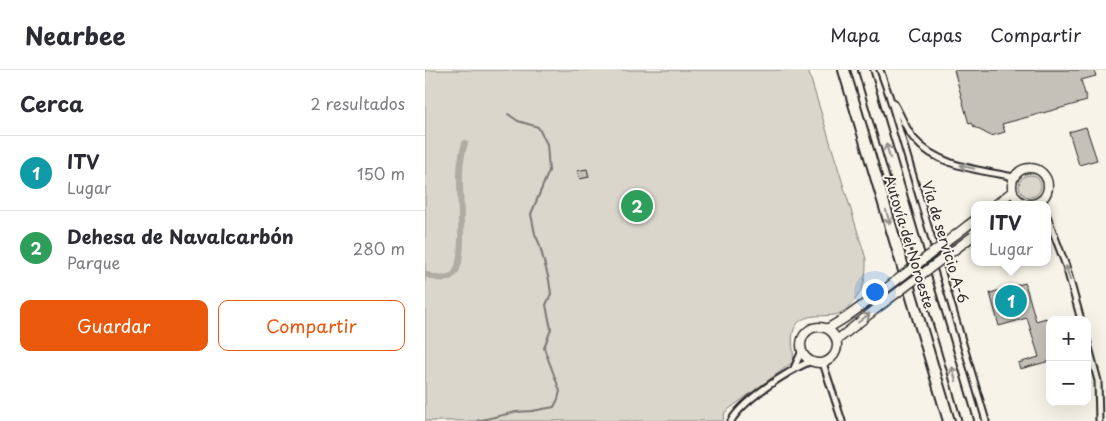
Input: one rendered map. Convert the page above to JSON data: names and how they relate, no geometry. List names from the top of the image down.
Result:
{
  "streets": {
    "highway": ["Autovía del Noroeste"],
    "street": ["Vía de servicio A-6"]
  },
  "page": {
    "header": "Nearbee",
    "nav": ["Mapa", "Capas", "Compartir"],
    "heading": ["Cerca", "2 resultados"],
    "list": [
      {
        "mark": "1",
        "name": "ITV",
        "note": "Lugar",
        "value": "150 m"
      },
      {
        "mark": "2",
        "name": "Dehesa de Navalcarbón",
        "note": "Parque",
        "value": "280 m"
      }
    ],
    "pins": ["2", "1"],
    "popup": ["ITV", "Lugar"],
    "buttons": ["Guardar", "Compartir"],
    "map_buttons": ["+", "−"]
  }
}
